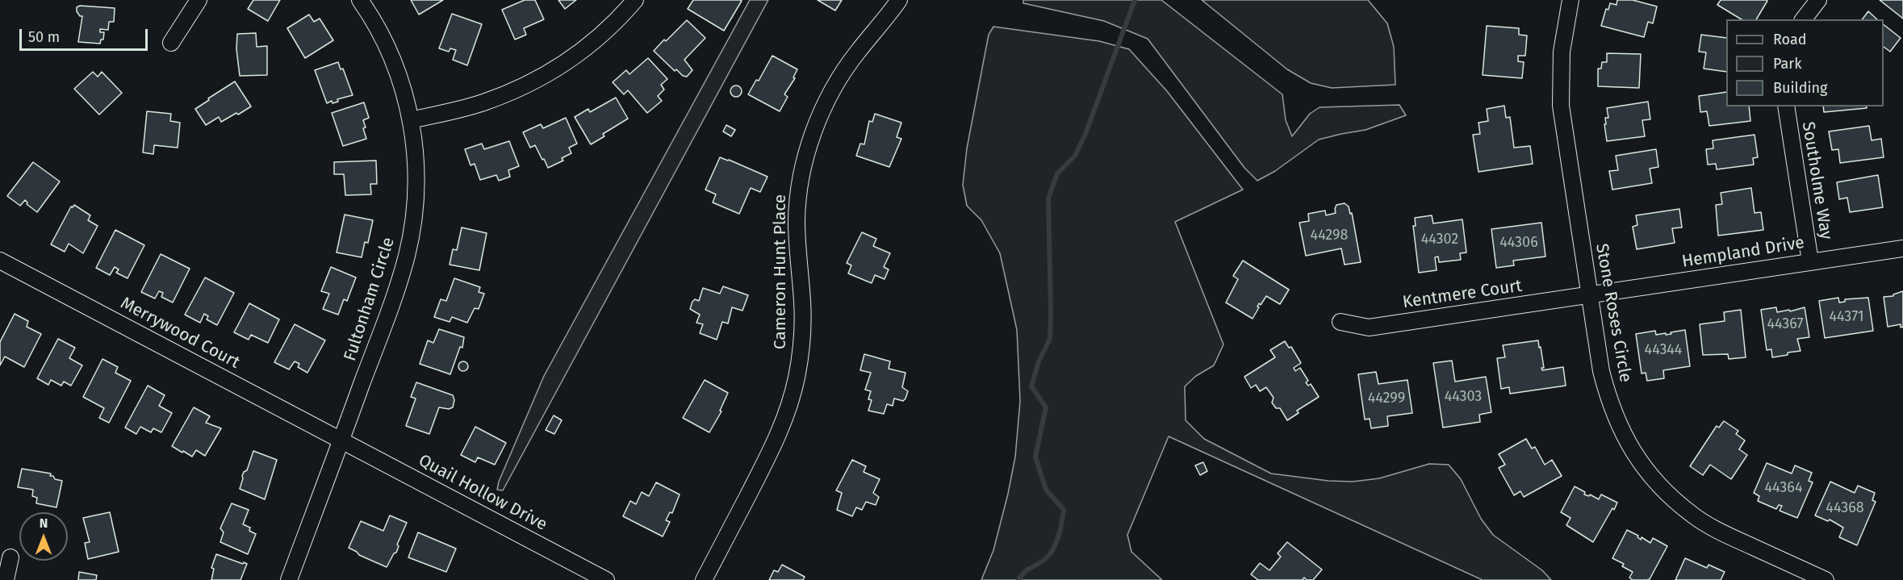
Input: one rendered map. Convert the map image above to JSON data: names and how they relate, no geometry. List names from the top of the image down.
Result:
{
  "streets": {
    "street": [
      "Southolme Way",
      "Hempland Drive",
      "Cameron Hunt Place",
      "Kentmere Court",
      "Fultonham Circle",
      "Stone Roses Circle",
      "Merrywood Court",
      "Quail Hollow Drive"
    ]
  },
  "crossings": [
    ["Southolme Way", "Hempland Drive"],
    ["Hempland Drive", "Kentmere Court"],
    ["Hempland Drive", "Stone Roses Circle"],
    ["Kentmere Court", "Stone Roses Circle"],
    ["Fultonham Circle", "Merrywood Court"],
    ["Fultonham Circle", "Quail Hollow Drive"],
    ["Merrywood Court", "Quail Hollow Drive"]
  ],
  "house_numbers": [
    "44298",
    "44302",
    "44306",
    "44371",
    "44367",
    "44344",
    "44303",
    "44299",
    "44364",
    "44368"
  ],
  "legend": ["Road", "Park", "Building"],
  "scale_bar": "50 m",
  "north": "top"
}
